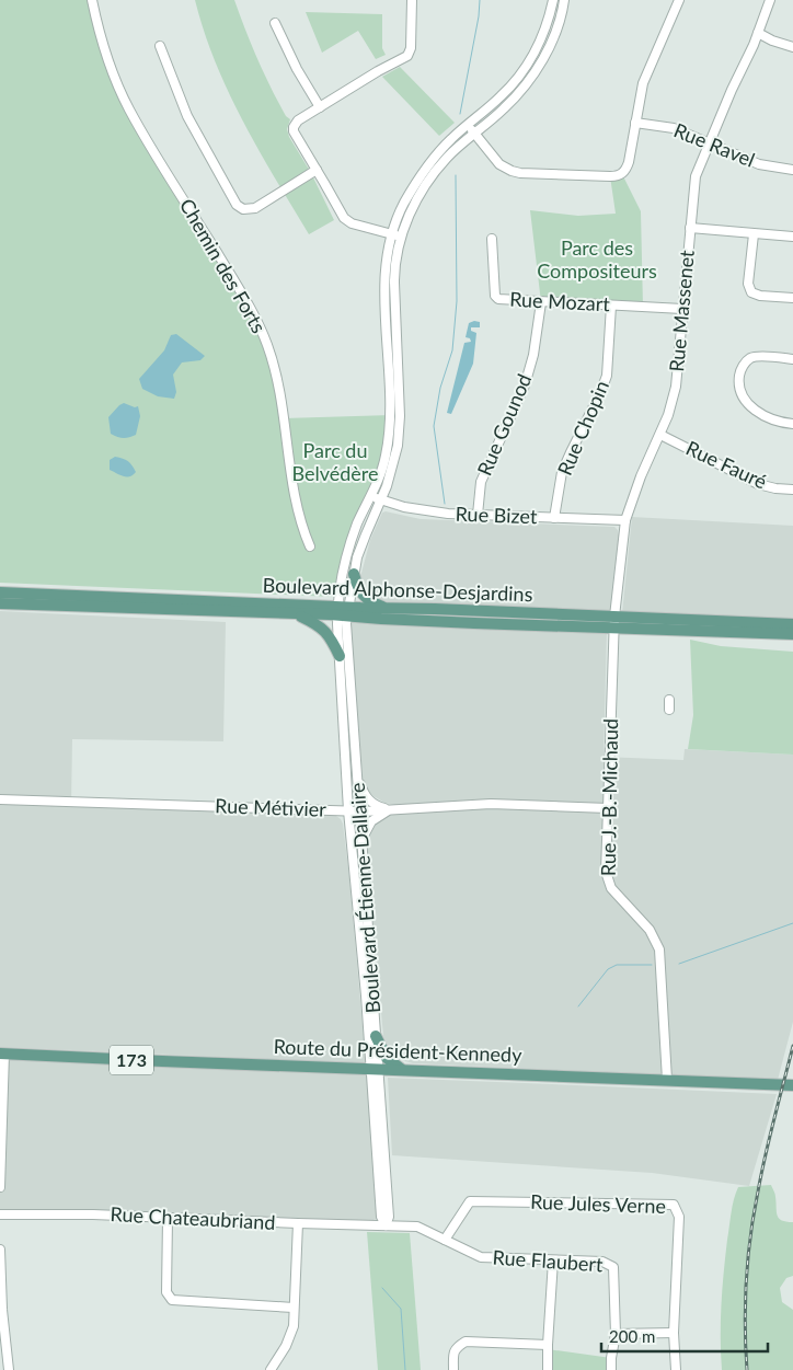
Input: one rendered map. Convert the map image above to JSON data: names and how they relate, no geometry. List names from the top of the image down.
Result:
{
  "streets": {
    "main road": ["Boulevard Alphonse-Desjardins", "Route du Président-Kennedy", "173"],
    "street": [
      "Rue Ravel",
      "Chemin des Forts",
      "Rue Mozart",
      "Rue Massenet",
      "Rue Gounod",
      "Rue Chopin",
      "Rue Fauré",
      "Rue Bizet",
      "Rue J.-B.-Michaud",
      "Rue Métivier",
      "Boulevard Étienne-Dallaire",
      "Rue Jules Verne",
      "Rue Chateaubriand",
      "Rue Flaubert"
    ]
  },
  "crossings": [
    ["Rue Ravel", "Rue Massenet"],
    ["Rue Mozart", "Rue Massenet"],
    ["Rue Mozart", "Rue Gounod"],
    ["Rue Mozart", "Rue Chopin"],
    ["Rue Massenet", "Rue Fauré"],
    ["Rue Massenet", "Rue Bizet"],
    ["Rue Massenet", "Boulevard Alphonse-Desjardins"],
    ["Rue Massenet", "Rue J.-B.-Michaud"],
    ["Rue Gounod", "Rue Bizet"],
    ["Rue Chopin", "Rue Bizet"],
    ["Rue Bizet", "Boulevard Étienne-Dallaire"],
    ["Boulevard Alphonse-Desjardins", "Rue J.-B.-Michaud"],
    ["Boulevard Alphonse-Desjardins", "Boulevard Étienne-Dallaire"],
    ["Rue J.-B.-Michaud", "Rue Métivier"],
    ["Rue J.-B.-Michaud", "Route du Président-Kennedy"],
    ["Rue Métivier", "Boulevard Étienne-Dallaire"],
    ["Boulevard Étienne-Dallaire", "Route du Président-Kennedy"],
    ["Boulevard Étienne-Dallaire", "Rue Chateaubriand"],
    ["Boulevard Étienne-Dallaire", "Rue Flaubert"],
    ["Rue Jules Verne", "Rue Flaubert"],
    ["Rue Chateaubriand", "Rue Flaubert"]
  ],
  "parks": ["Parc des Compositeurs", "Parc du Belvédère"],
  "scale_bar": "200 m"
}
